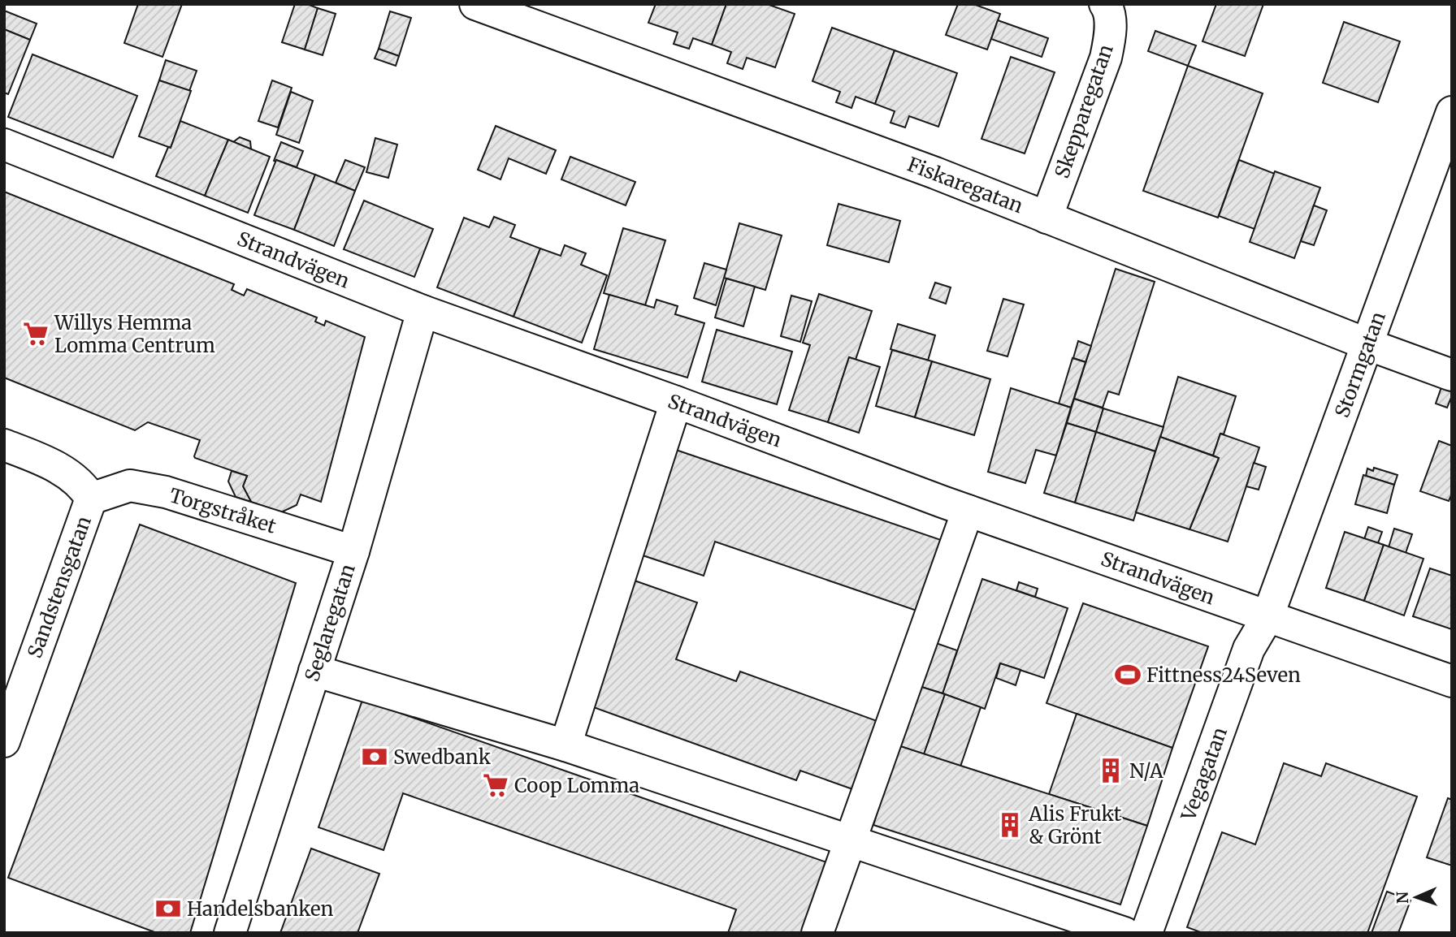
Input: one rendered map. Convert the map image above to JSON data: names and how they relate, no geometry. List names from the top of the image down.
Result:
{
  "streets": {
    "street": [
      "Skepparegatan",
      "Fiskaregatan",
      "Strandvägen",
      "Stormgatan",
      "Torgstråket",
      "Sandstensgatan",
      "Seglaregatan",
      "Vegagatan"
    ]
  },
  "crossings": [
    ["Skepparegatan", "Fiskaregatan"],
    ["Fiskaregatan", "Stormgatan"],
    ["Strandvägen", "Stormgatan"],
    ["Strandvägen", "Seglaregatan"],
    ["Strandvägen", "Vegagatan"],
    ["Stormgatan", "Vegagatan"],
    ["Torgstråket", "Sandstensgatan"],
    ["Torgstråket", "Seglaregatan"]
  ],
  "places": {
    "supermarket": ["Willys Hemma Lomma Centrum", "Coop Lomma"],
    "sports": ["Fittness24Seven"],
    "bank": ["Swedbank", "Handelsbanken"],
    "building": ["N/A", "Alis Frukt & Grönt"]
  },
  "north": "left"
}
